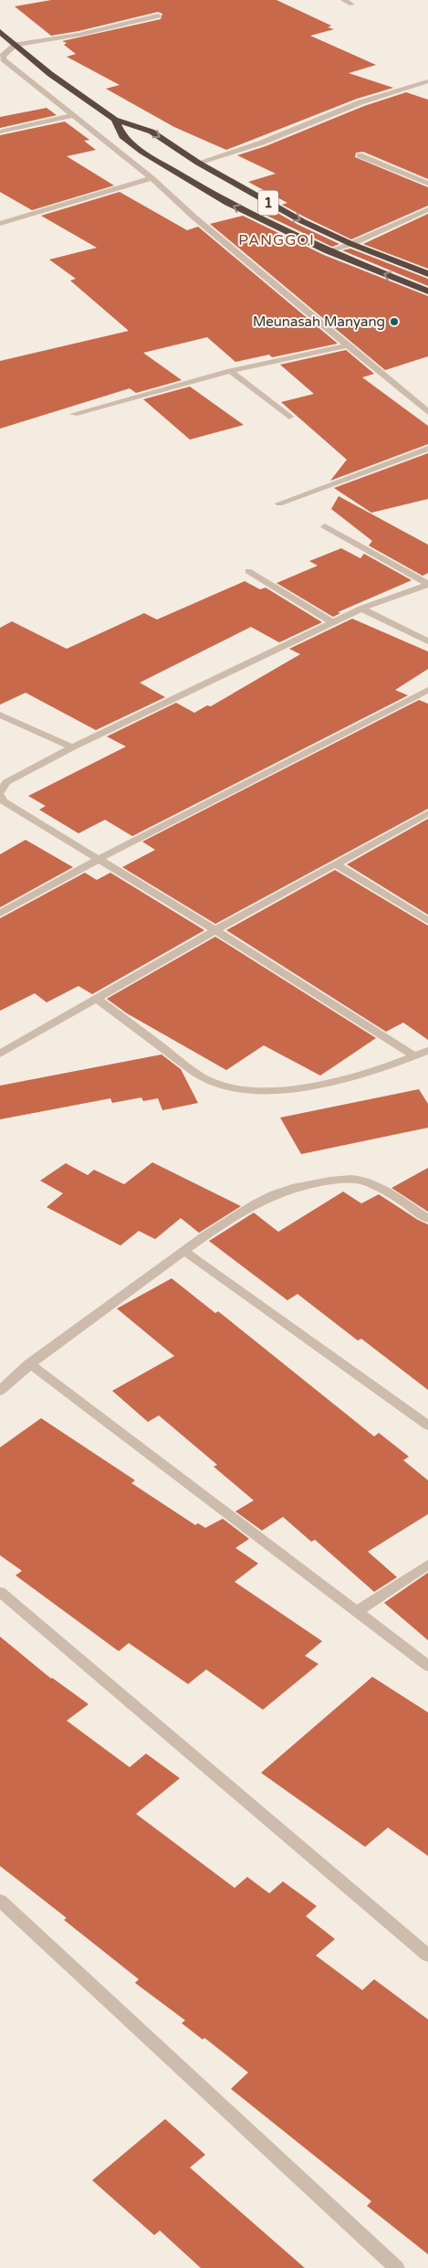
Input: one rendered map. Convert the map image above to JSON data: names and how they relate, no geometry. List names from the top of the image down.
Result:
{
  "streets": {
    "highway": ["1"]
  },
  "districts": ["PANGGOI"],
  "places": ["Meunasah Manyang"]
}
